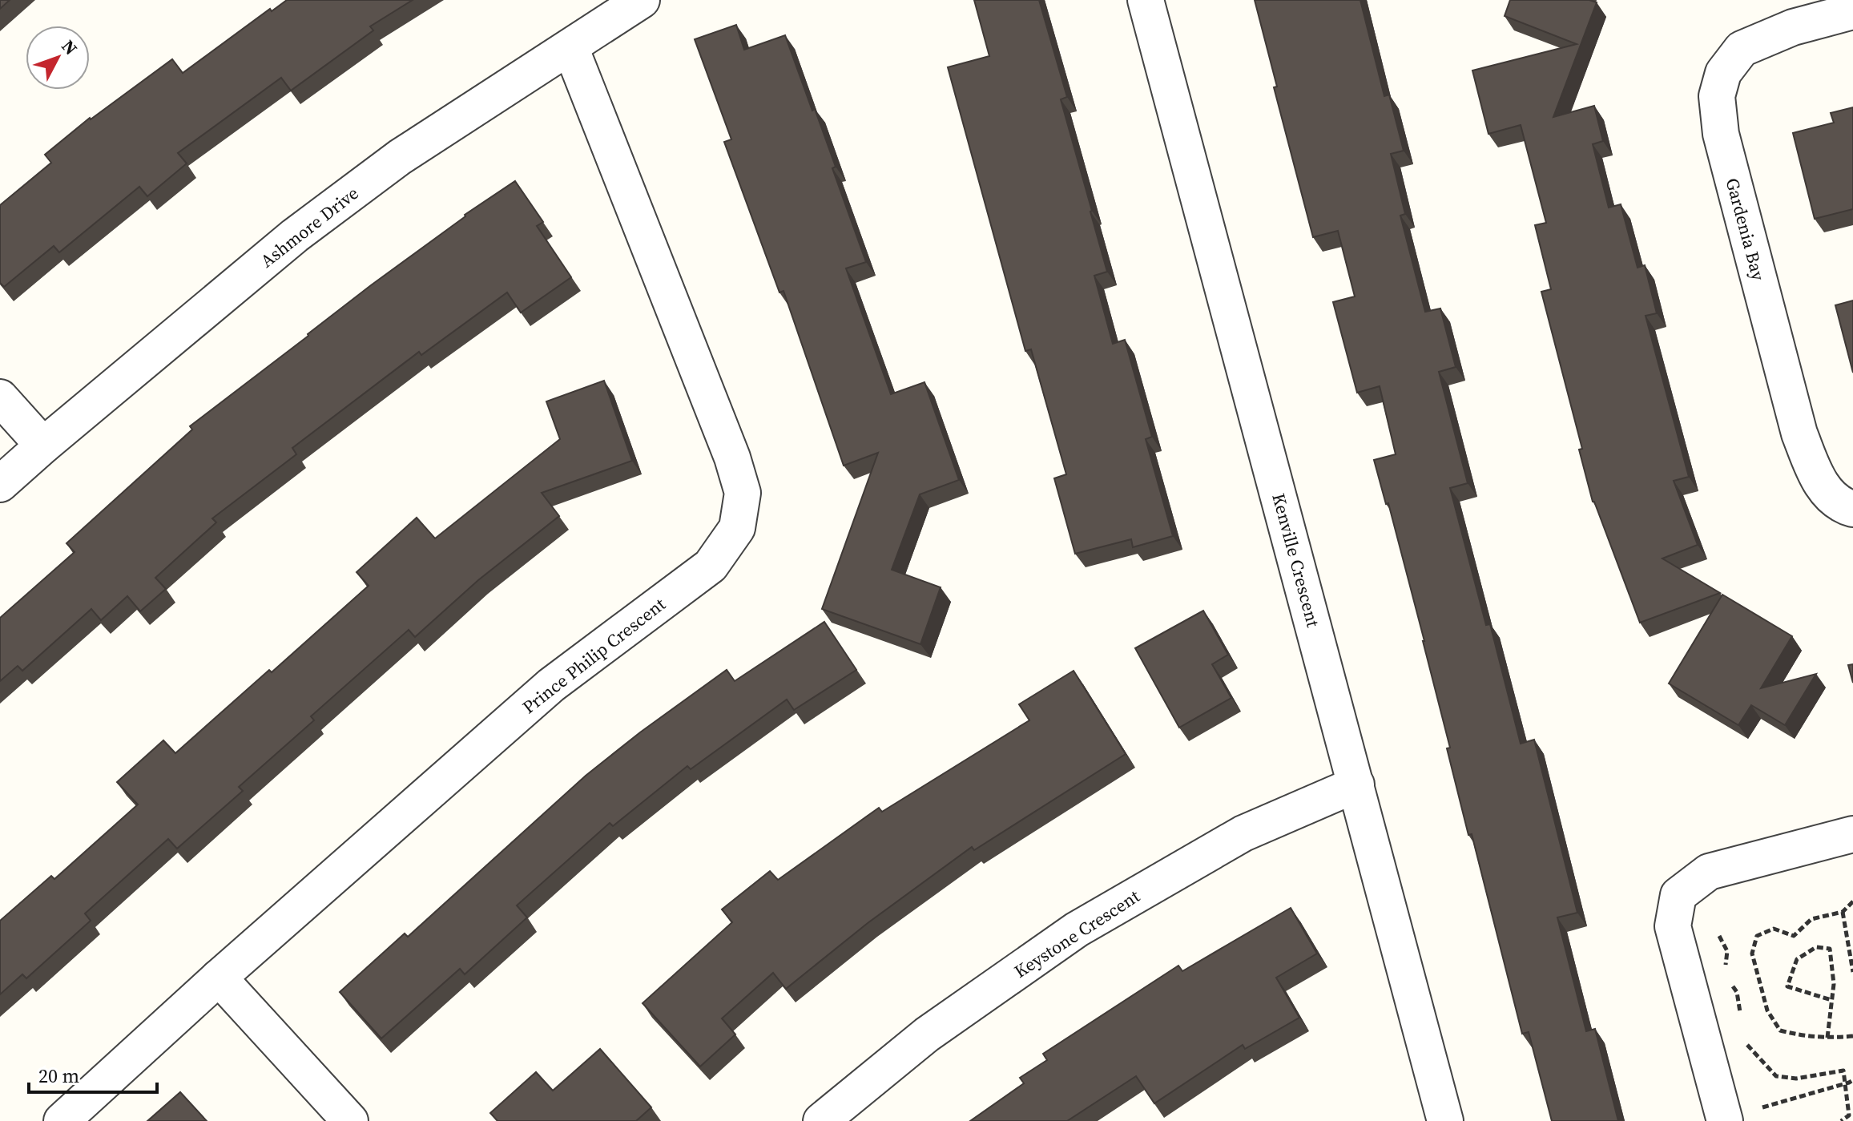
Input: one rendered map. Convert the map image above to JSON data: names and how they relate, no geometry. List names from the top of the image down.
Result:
{
  "streets": {
    "street": [
      "Ashmore Drive",
      "Gardenia Bay",
      "Kenville Crescent",
      "Prince Philip Crescent",
      "Keystone Crescent"
    ]
  },
  "crossings": [
    ["Ashmore Drive", "Prince Philip Crescent"],
    ["Kenville Crescent", "Keystone Crescent"]
  ],
  "scale_bar": "20 m",
  "north": "top right"
}
